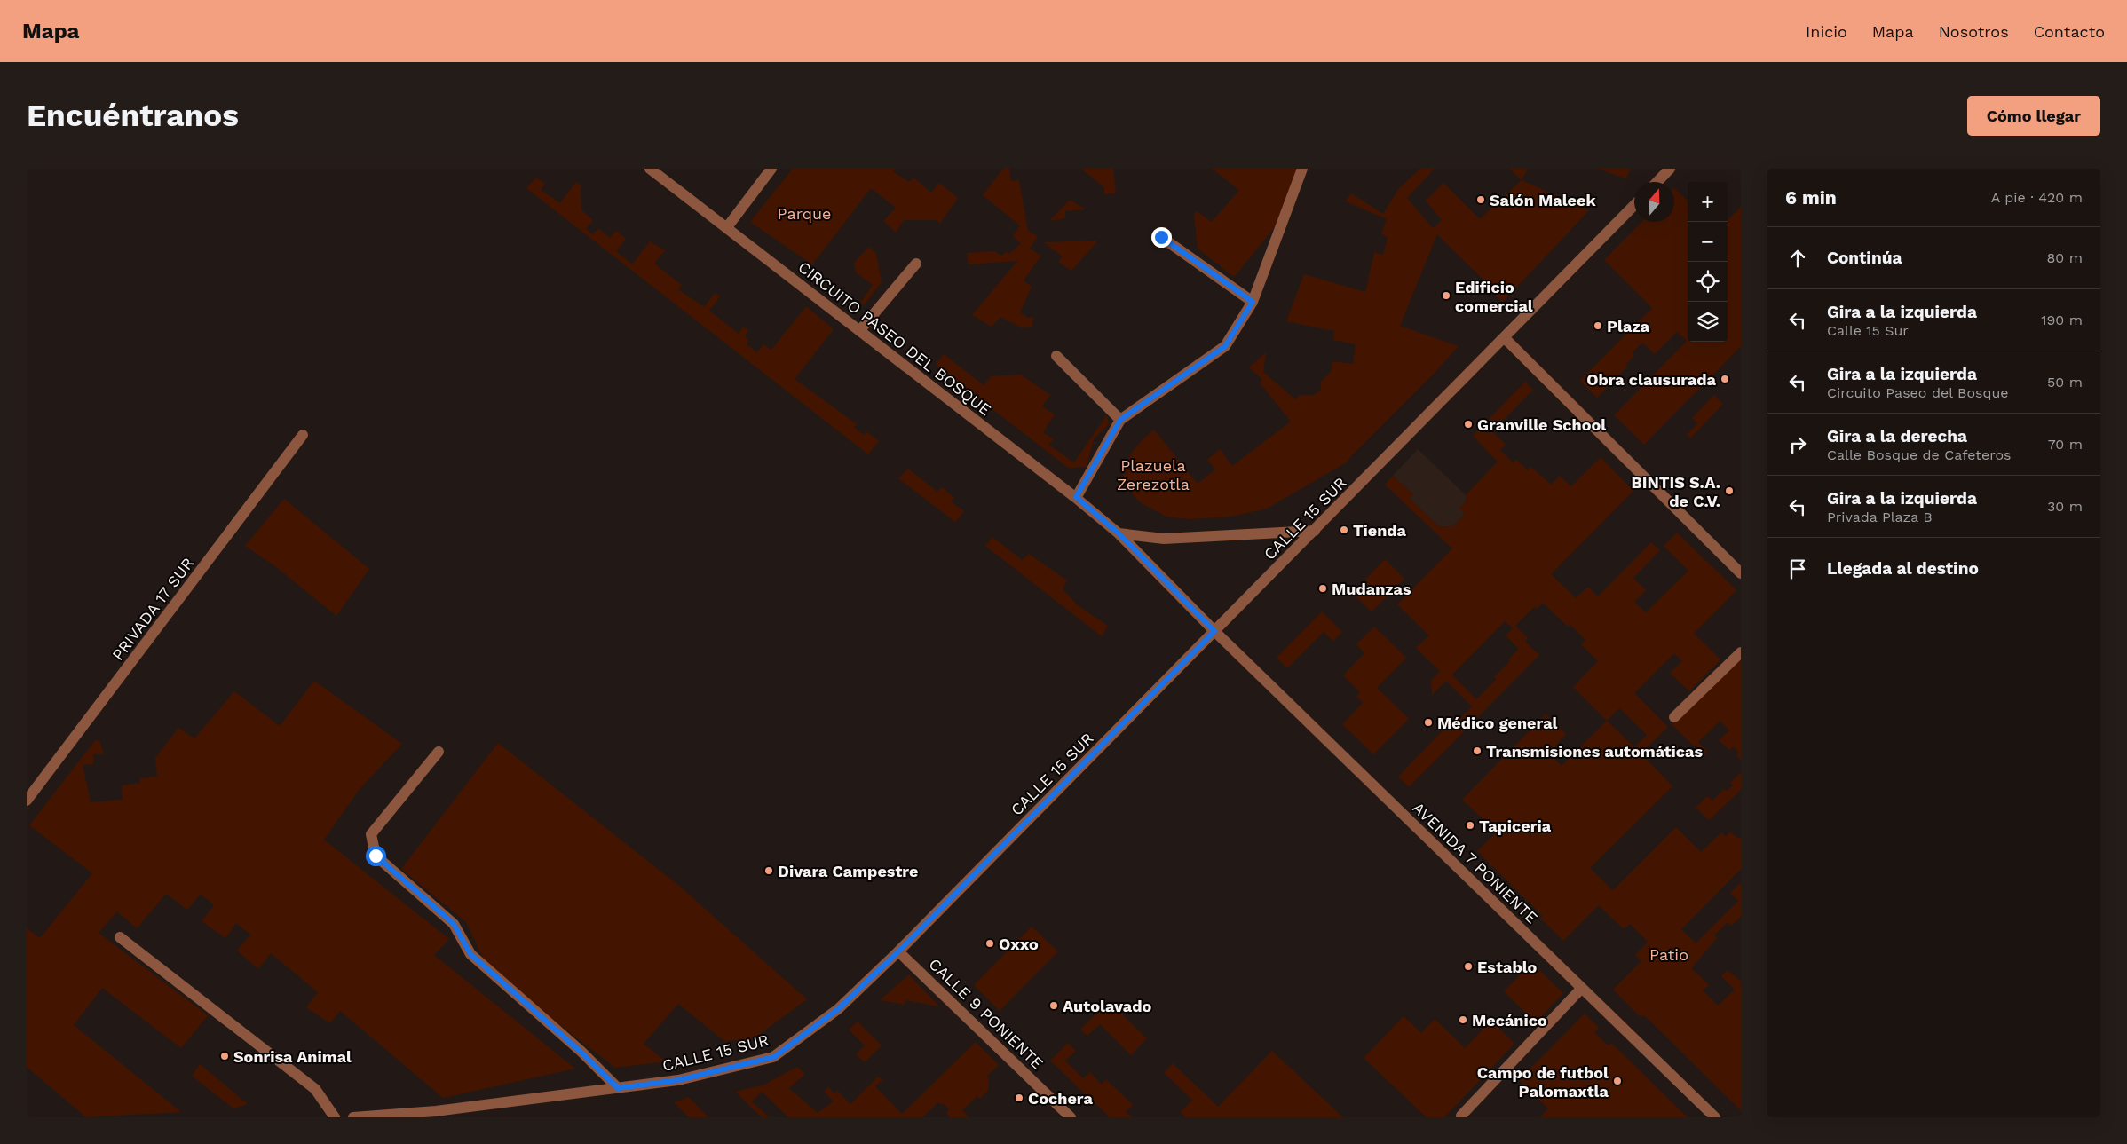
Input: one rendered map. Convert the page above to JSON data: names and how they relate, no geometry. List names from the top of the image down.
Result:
{
  "streets": {
    "street": [
      "CIRCUITO PASEO DEL BOSQUE",
      "CALLE 15 SUR",
      "PRIVADA 17 SUR",
      "AVENIDA 7 PONIENTE",
      "CALLE 9 PONIENTE"
    ]
  },
  "crossings": [
    ["CIRCUITO PASEO DEL BOSQUE", "CALLE 15 SUR"],
    ["CIRCUITO PASEO DEL BOSQUE", "AVENIDA 7 PONIENTE"],
    ["CALLE 15 SUR", "AVENIDA 7 PONIENTE"],
    ["CALLE 15 SUR", "CALLE 9 PONIENTE"]
  ],
  "parks": ["Parque", "Plazuela Zerezotla", "Patio"],
  "places": [
    "Salón Maleek",
    "Edificio comercial",
    "Plaza",
    "Obra clausurada",
    "Granville School",
    "BINTIS S.A. de C.V.",
    "Tienda",
    "Mudanzas",
    "Médico general",
    "Transmisiones automáticas",
    "Tapiceria",
    "Divara Campestre",
    "Oxxo",
    "Establo",
    "Autolavado",
    "Mecánico",
    "Sonrisa Animal",
    "Campo de futbol Palomaxtla",
    "Cochera"
  ],
  "north": "top",
  "page": {
    "header": "Mapa",
    "nav": [
      "Inicio",
      "Mapa",
      "Nosotros",
      "Contacto"
    ],
    "buttons": "Cómo llegar",
    "title": "Encuéntranos",
    "heading": ["6 min", "A pie · 420 m"],
    "map_buttons": ["+", "−"],
    "list": [
      ["Continúa", "80 m"],
      ["Gira a la izquierda", "Calle 15 Sur", "190 m"],
      ["Gira a la izquierda", "Circuito Paseo del Bosque", "50 m"],
      ["Gira a la derecha", "Calle Bosque de Cafeteros", "70 m"],
      ["Gira a la izquierda", "Privada Plaza B", "30 m"],
      "Llegada al destino"
    ]
  }
}
